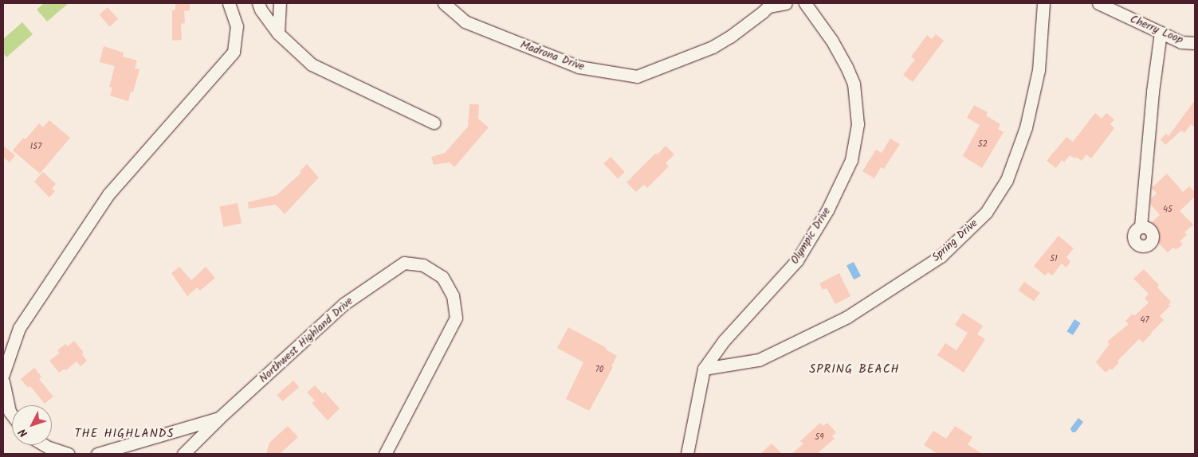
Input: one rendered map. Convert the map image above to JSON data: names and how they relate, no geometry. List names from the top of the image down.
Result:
{
  "streets": {
    "street": [
      "Cherry Loop",
      "Madrona Drive",
      "Olympic Drive",
      "Spring Drive",
      "Northwest Highland Drive"
    ]
  },
  "crossings": [
    ["Olympic Drive", "Spring Drive"]
  ],
  "districts": ["SPRING BEACH", "THE HIGHLANDS"],
  "house_numbers": [
    "52",
    "157",
    "45",
    "51",
    "47",
    "70",
    "59"
  ],
  "north": "bottom left"
}
